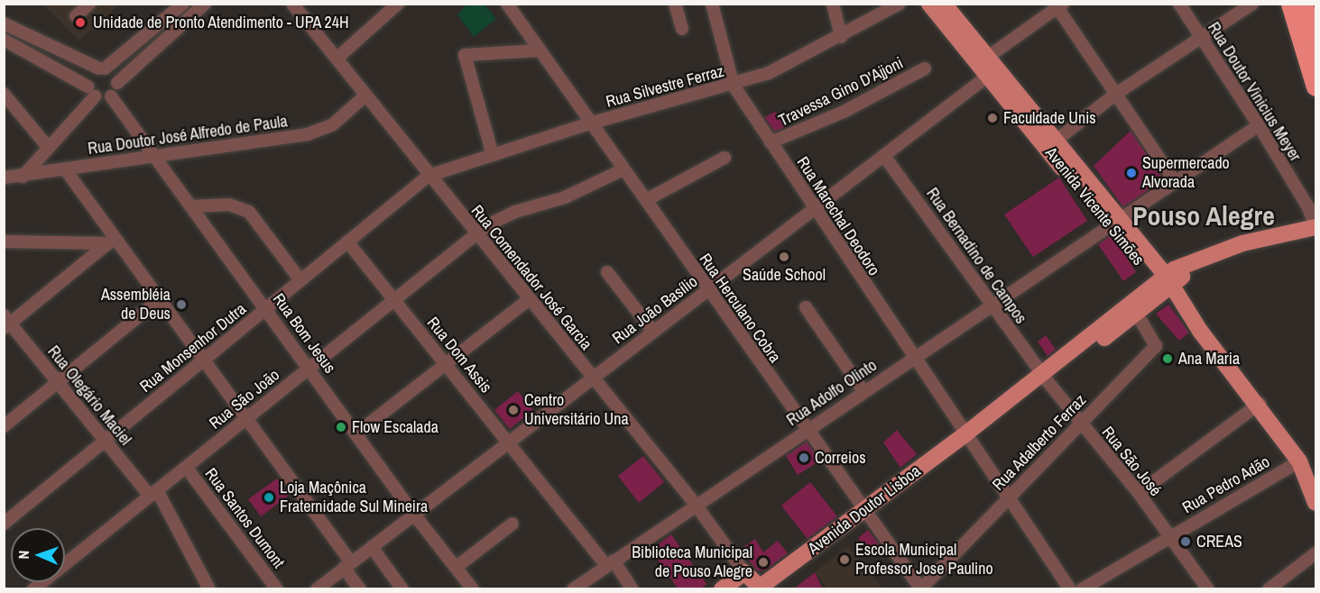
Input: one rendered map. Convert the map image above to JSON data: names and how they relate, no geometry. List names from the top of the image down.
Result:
{
  "streets": {
    "main road": ["Avenida Vicente Simões", "Avenida Doutor Lisboa"],
    "street": [
      "Rua Silvestre Ferraz",
      "Travessa Gino D'Ajjoni",
      "Rua Doutor Vinicius Meyer",
      "Rua Doutor José Alfredo de Paula",
      "Rua Marechal Deodoro",
      "Rua Bernadino de Campos",
      "Rua Comendador José Garcia",
      "Rua Herculano Cobra",
      "Rua João Basílio",
      "Rua Bom Jesus",
      "Rua Monsenhor Dutra",
      "Rua Dom Assis",
      "Rua Adolfo Olinto",
      "Rua Olegário Maciel",
      "Rua São João",
      "Rua Adalberto Ferraz",
      "Rua São José",
      "Rua Pedro Adão",
      "Rua Santos Dumont"
    ]
  },
  "crossings": [
    ["Rua Silvestre Ferraz", "Rua Marechal Deodoro"],
    ["Rua Silvestre Ferraz", "Rua Comendador José Garcia"],
    ["Rua Silvestre Ferraz", "Rua Herculano Cobra"],
    ["Rua Silvestre Ferraz", "Rua Monsenhor Dutra"],
    ["Travessa Gino D'Ajjoni", "Rua Marechal Deodoro"],
    ["Rua Doutor Vinicius Meyer", "Rua Adolfo Olinto"],
    ["Rua Doutor Vinicius Meyer", "Avenida Doutor Lisboa"],
    ["Rua Doutor José Alfredo de Paula", "Rua Comendador José Garcia"],
    ["Rua Doutor José Alfredo de Paula", "Rua Bom Jesus"],
    ["Avenida Vicente Simões", "Rua João Basílio"],
    ["Avenida Vicente Simões", "Rua Adolfo Olinto"],
    ["Avenida Vicente Simões", "Rua Pedro Adão"],
    ["Avenida Vicente Simões", "Avenida Doutor Lisboa"],
    ["Rua Marechal Deodoro", "Rua João Basílio"],
    ["Rua Marechal Deodoro", "Rua Adolfo Olinto"],
    ["Rua Marechal Deodoro", "Rua Adalberto Ferraz"],
    ["Rua Marechal Deodoro", "Avenida Doutor Lisboa"],
    ["Rua Bernadino de Campos", "Rua João Basílio"],
    ["Rua Bernadino de Campos", "Rua Adolfo Olinto"],
    ["Rua Bernadino de Campos", "Rua São José"],
    ["Rua Bernadino de Campos", "Avenida Doutor Lisboa"],
    ["Rua Comendador José Garcia", "Rua João Basílio"],
    ["Rua Comendador José Garcia", "Rua Monsenhor Dutra"],
    ["Rua Comendador José Garcia", "Rua Adolfo Olinto"],
    ["Rua Comendador José Garcia", "Rua São João"],
    ["Rua Herculano Cobra", "Rua João Basílio"],
    ["Rua Herculano Cobra", "Rua Adolfo Olinto"],
    ["Rua Herculano Cobra", "Rua São João"],
    ["Rua Herculano Cobra", "Rua Adalberto Ferraz"],
    ["Rua Herculano Cobra", "Avenida Doutor Lisboa"],
    ["Rua João Basílio", "Rua Bom Jesus"],
    ["Rua João Basílio", "Rua Dom Assis"],
    ["Rua Bom Jesus", "Rua Monsenhor Dutra"],
    ["Rua Bom Jesus", "Rua São João"],
    ["Rua Monsenhor Dutra", "Rua Dom Assis"],
    ["Rua Monsenhor Dutra", "Rua Olegário Maciel"],
    ["Rua Dom Assis", "Rua Adolfo Olinto"],
    ["Rua Dom Assis", "Rua São João"],
    ["Rua Olegário Maciel", "Rua São João"],
    ["Rua São João", "Rua Santos Dumont"],
    ["Rua Adalberto Ferraz", "Rua São José"],
    ["Rua Adalberto Ferraz", "Avenida Doutor Lisboa"],
    ["Rua São José", "Rua Pedro Adão"],
    ["Rua São José", "Avenida Doutor Lisboa"]
  ],
  "districts": ["Pouso Alegre"],
  "places": [
    "Unidade de Pronto Atendimento - UPA 24H",
    "Faculdade Unis",
    "Supermercado Alvorada",
    "Saúde School",
    "Assembléia de Deus",
    "Ana Maria",
    "Centro Universitário Una",
    "Flow Escalada",
    "Correios",
    "Loja Maçônica Fraternidade Sul Mineira",
    "CREAS",
    "Escola Municipal Professor Jose Paulino",
    "Biblioteca Municipal de Pouso Alegre"
  ],
  "north": "left"
}
